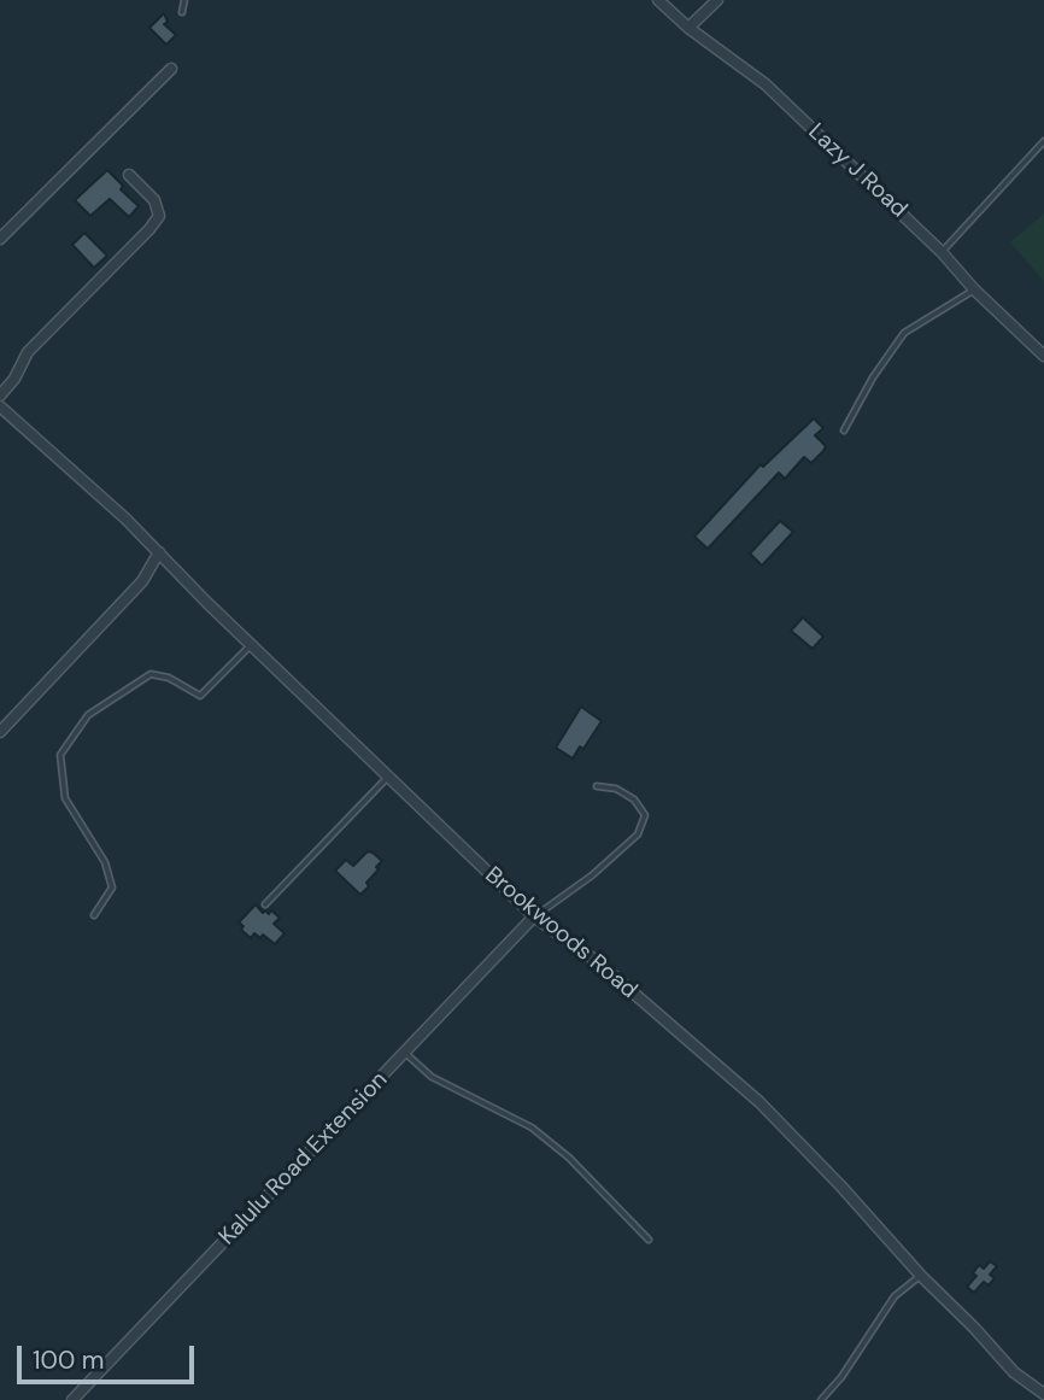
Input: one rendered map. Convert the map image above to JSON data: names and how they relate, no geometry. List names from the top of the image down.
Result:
{
  "streets": {
    "street": ["Lazy J Road", "Brookwoods Road", "Kalulu Road Extension"]
  },
  "crossings": [
    ["Brookwoods Road", "Kalulu Road Extension"]
  ],
  "scale_bar": "100 m"
}
